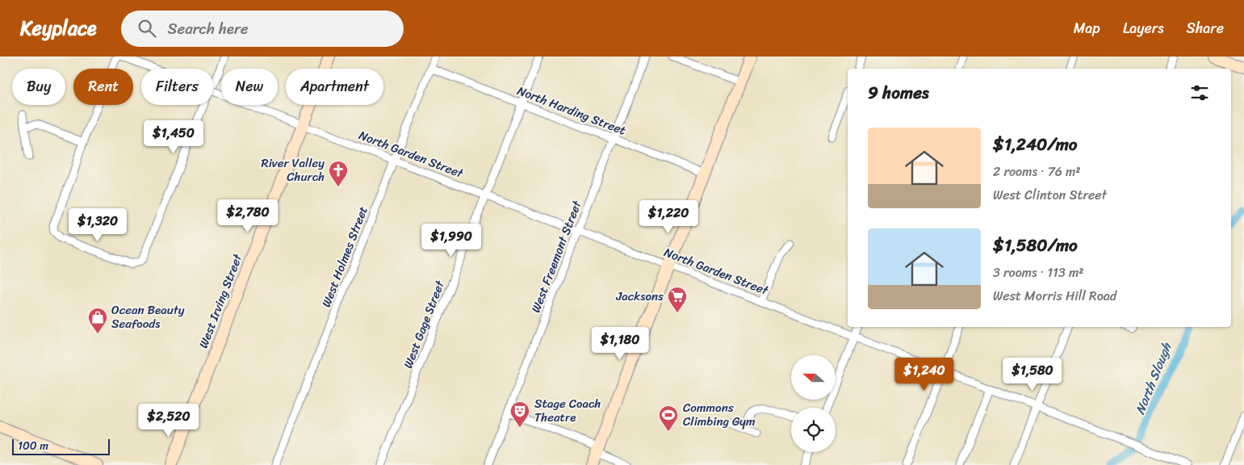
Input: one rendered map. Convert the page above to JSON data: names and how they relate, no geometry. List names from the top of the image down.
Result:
{
  "streets": {
    "street": [
      "North Harding Street",
      "North Garden Street",
      "West Holmes Street",
      "West Freemont Street",
      "West Irving Street",
      "West Gage Street"
    ]
  },
  "crossings": [
    ["North Harding Street", "West Holmes Street"],
    ["North Harding Street", "West Freemont Street"],
    ["North Harding Street", "West Gage Street"],
    ["North Garden Street", "West Holmes Street"],
    ["North Garden Street", "West Freemont Street"],
    ["North Garden Street", "West Irving Street"],
    ["North Garden Street", "West Gage Street"]
  ],
  "water": ["North Slough"],
  "places": {
    "church": ["River Valley Church"],
    "supermarket": ["Jacksons"],
    "shop": ["Ocean Beauty Seafoods"],
    "theatre": ["Stage Coach Theatre"],
    "sports": ["Commons Climbing Gym"]
  },
  "scale_bar": "100 m",
  "north": "left",
  "page": {
    "header": "Keyplace",
    "search": "Search here",
    "nav": ["Map", "Layers", "Share"],
    "chip": [
      "Buy",
      "Rent",
      "Filters",
      "New",
      "Apartment"
    ],
    "heading": "9 homes",
    "list": [
      {
        "name": "$1,240/mo",
        "note": "2 rooms · 76 m² · West Clinton Street"
      },
      {
        "name": "$1,580/mo",
        "note": "3 rooms · 113 m² · West Morris Hill Road"
      }
    ],
    "price": [
      "$1,450",
      "$2,780",
      "$1,220",
      "$1,320",
      "$1,990",
      "$1,180",
      "$1,240",
      "$1,580",
      "$2,520"
    ],
    "scale": "100 m"
  }
}
